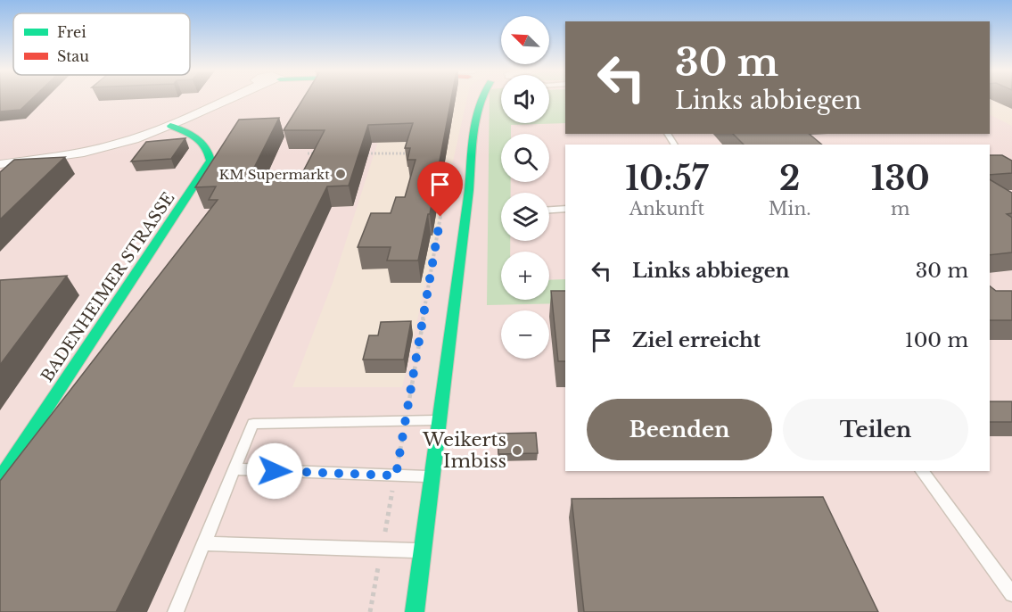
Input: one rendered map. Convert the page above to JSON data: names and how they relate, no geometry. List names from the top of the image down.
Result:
{
  "streets": {
    "street": ["BADENHEIMER STRASSE"]
  },
  "places": ["KM Supermarkt", "Weikerts Imbiss"],
  "legend": ["Frei", "Stau"],
  "north": "top left",
  "page": {
    "map_buttons": ["+", "−"],
    "turn": ["30 m", "Links abbiegen"],
    "eta": [
      "10:57",
      "Ankunft",
      "2",
      "Min.",
      "130",
      "m"
    ],
    "list": [
      {
        "name": "Links abbiegen",
        "value": "30 m"
      },
      {
        "name": "Ziel erreicht",
        "value": "100 m"
      }
    ],
    "buttons": ["Beenden", "Teilen"]
  }
}
